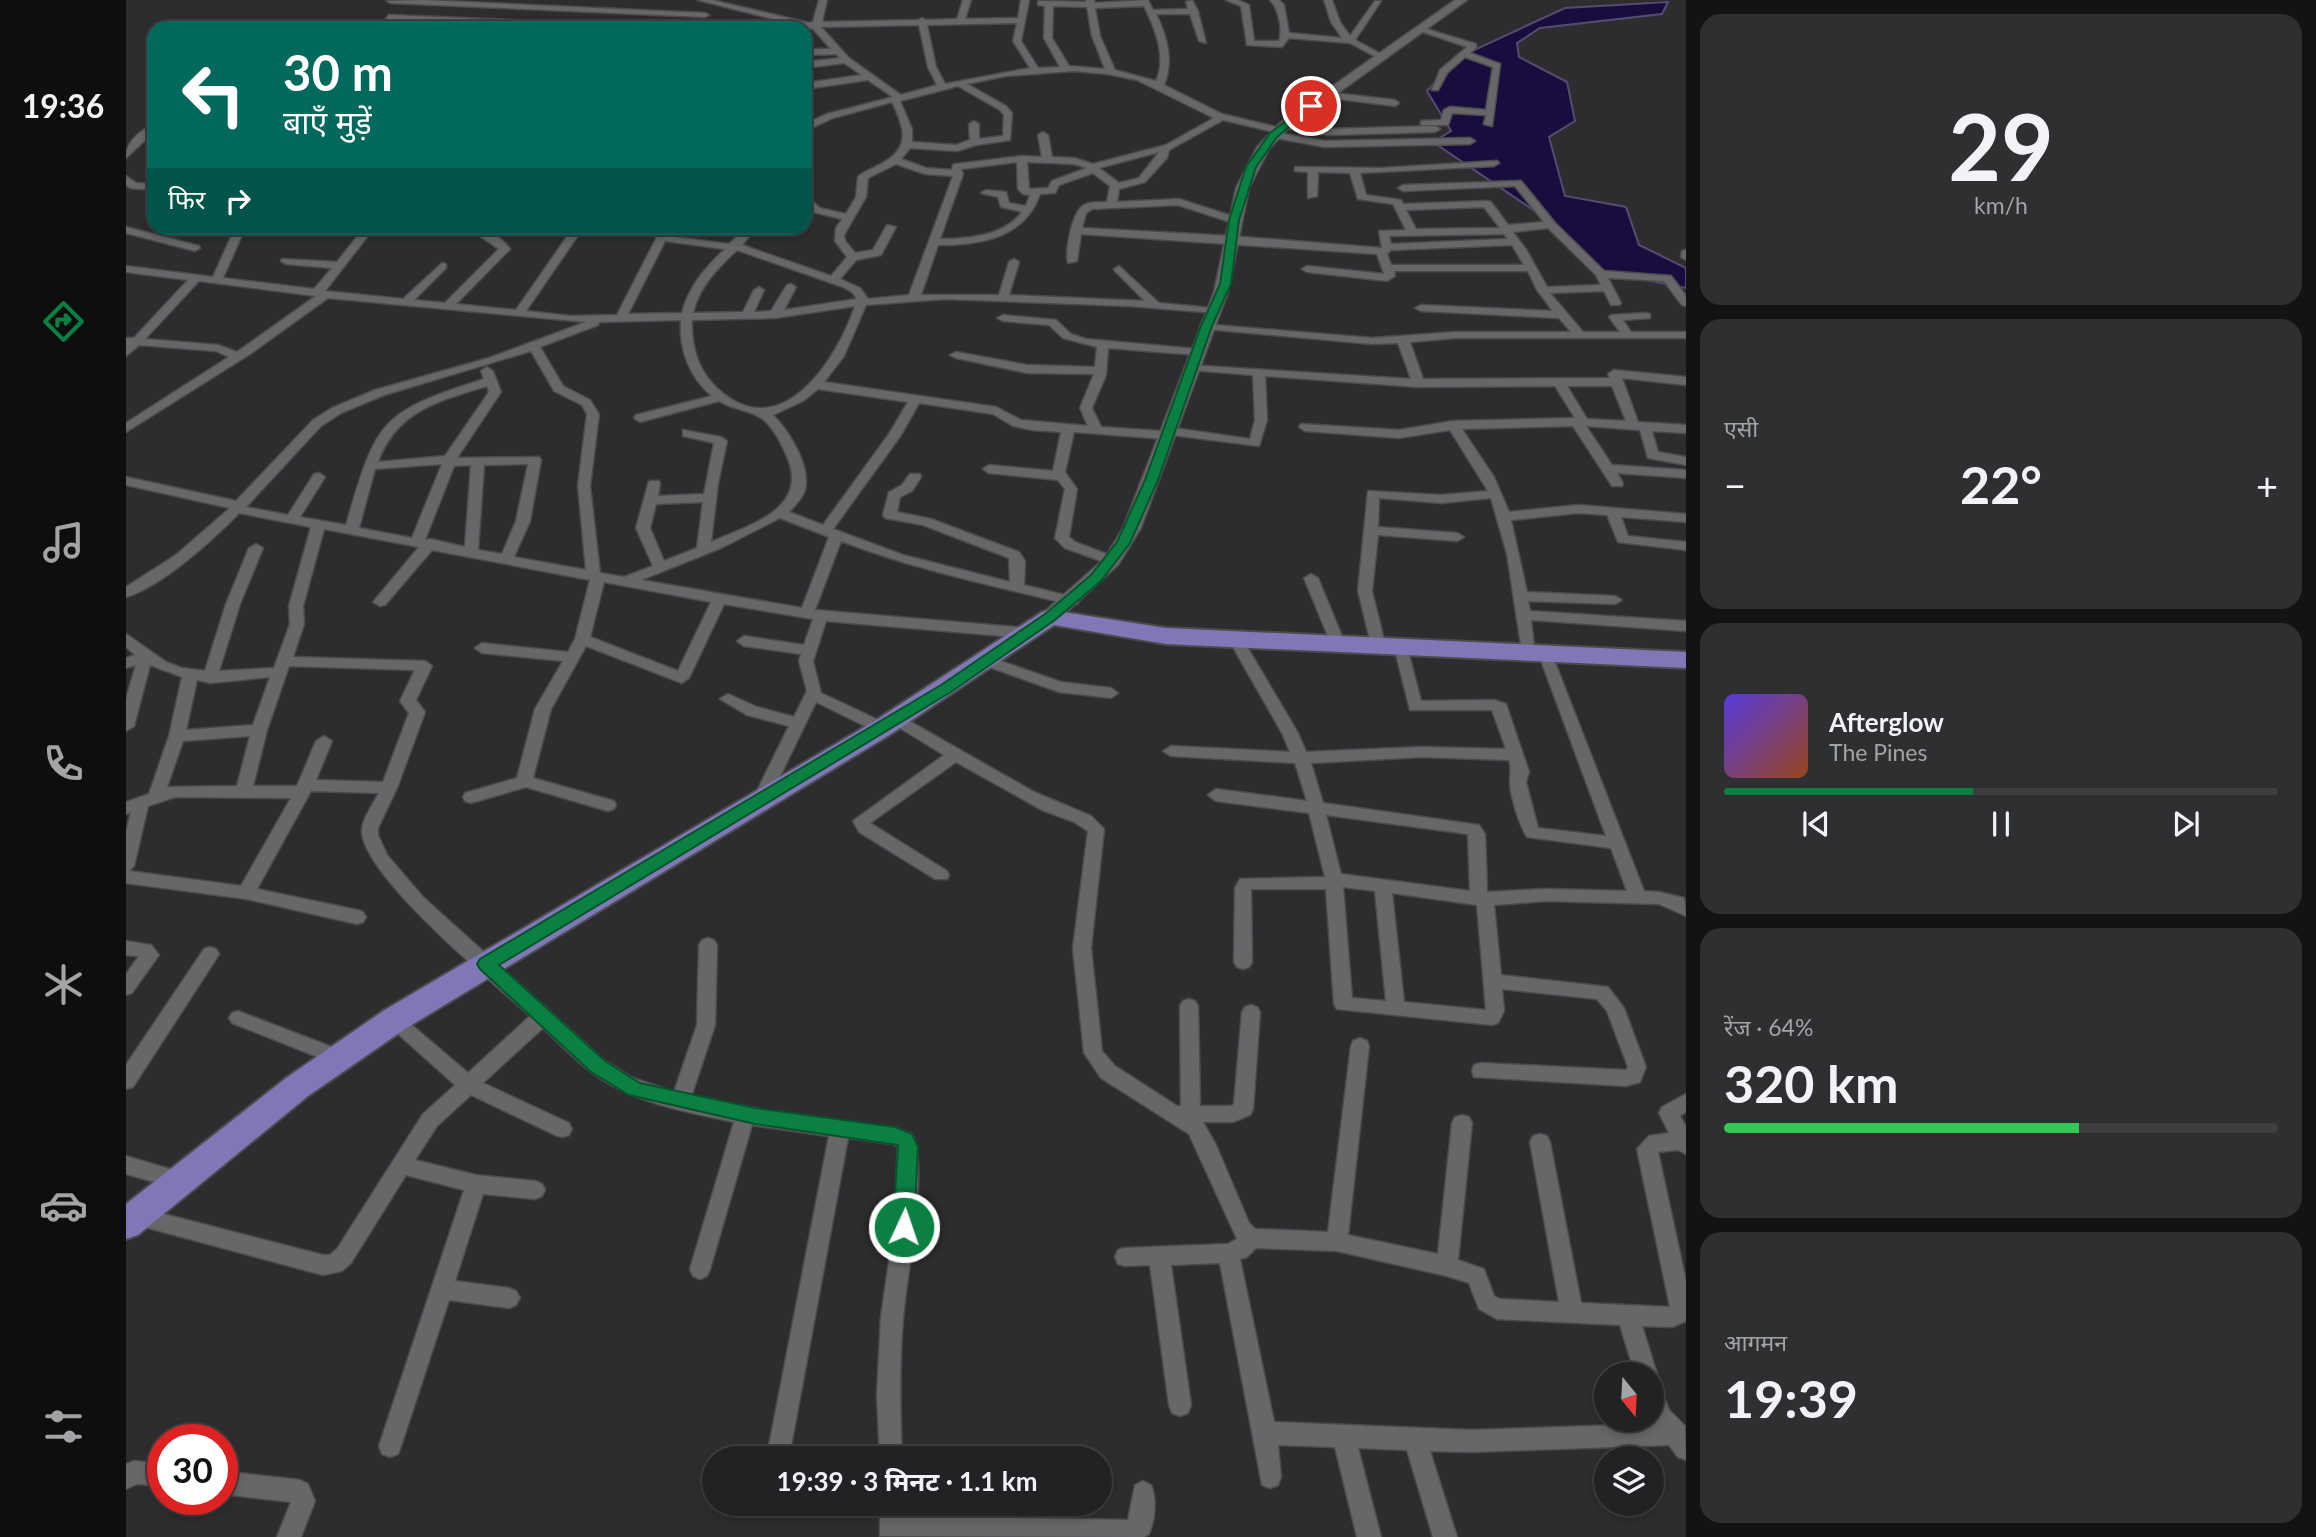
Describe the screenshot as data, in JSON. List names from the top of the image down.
{
  "north": "bottom",
  "page": {
    "tabs": "19:36",
    "tile": [
      ["29", "km/h"],
      "एसी",
      ["रेंज · 64%", "320 km"],
      ["आगमन", "19:39"]
    ],
    "turn": ["30 m", "बाएँ मुड़ें"],
    "then": "फिर",
    "heat": ["−", "22°", "+"],
    "song": ["Afterglow", "The Pines"],
    "limit": "30",
    "trip": "19:39 · 3 मिनट · 1.1 km"
  }
}
